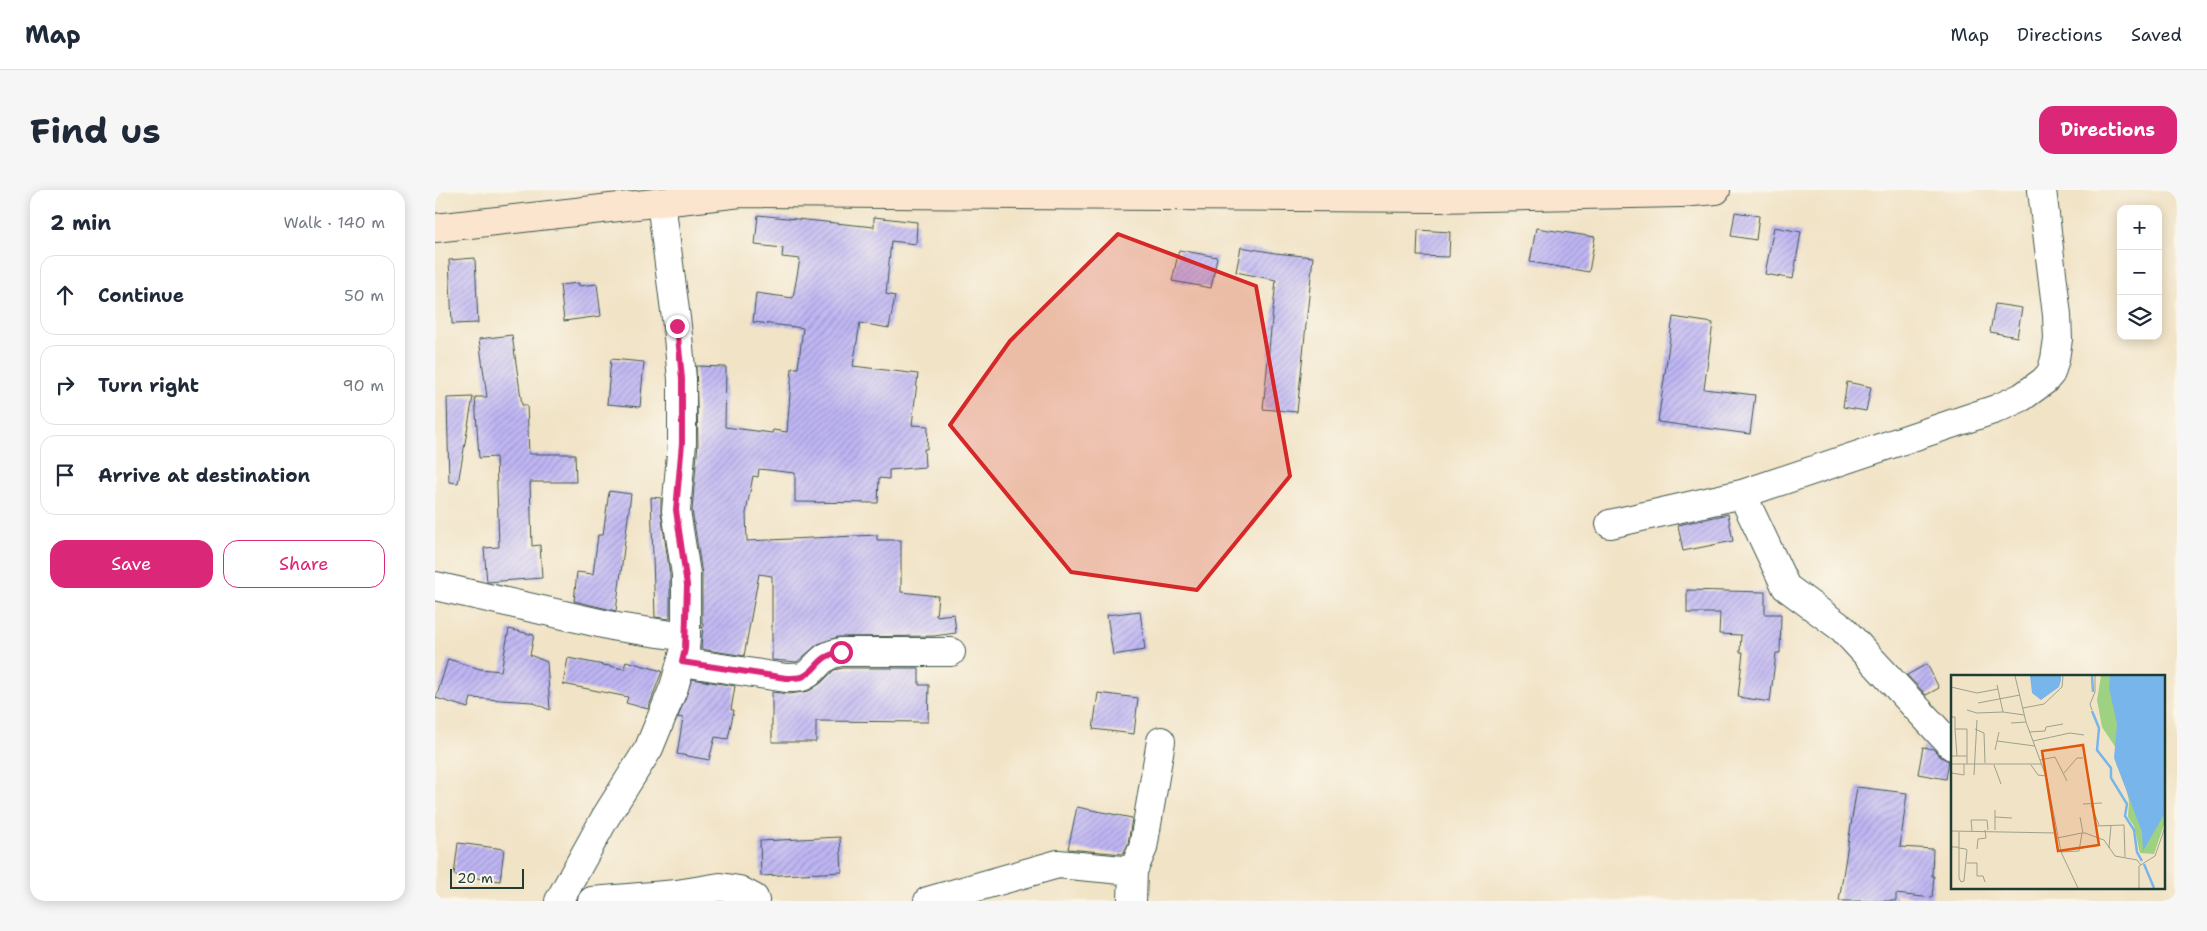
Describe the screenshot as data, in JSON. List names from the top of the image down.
{
  "scale_bar": "20 m",
  "page": {
    "header": "Map",
    "nav": ["Map", "Directions", "Saved"],
    "buttons": [
      "Directions",
      ["Save", "Share"]
    ],
    "title": "Find us",
    "heading": ["2 min", "Walk · 140 m"],
    "map_buttons": ["+", "−"],
    "list": [
      ["Continue", "50 m"],
      ["Turn right", "90 m"],
      "Arrive at destination"
    ],
    "scale": "20 m"
  }
}
